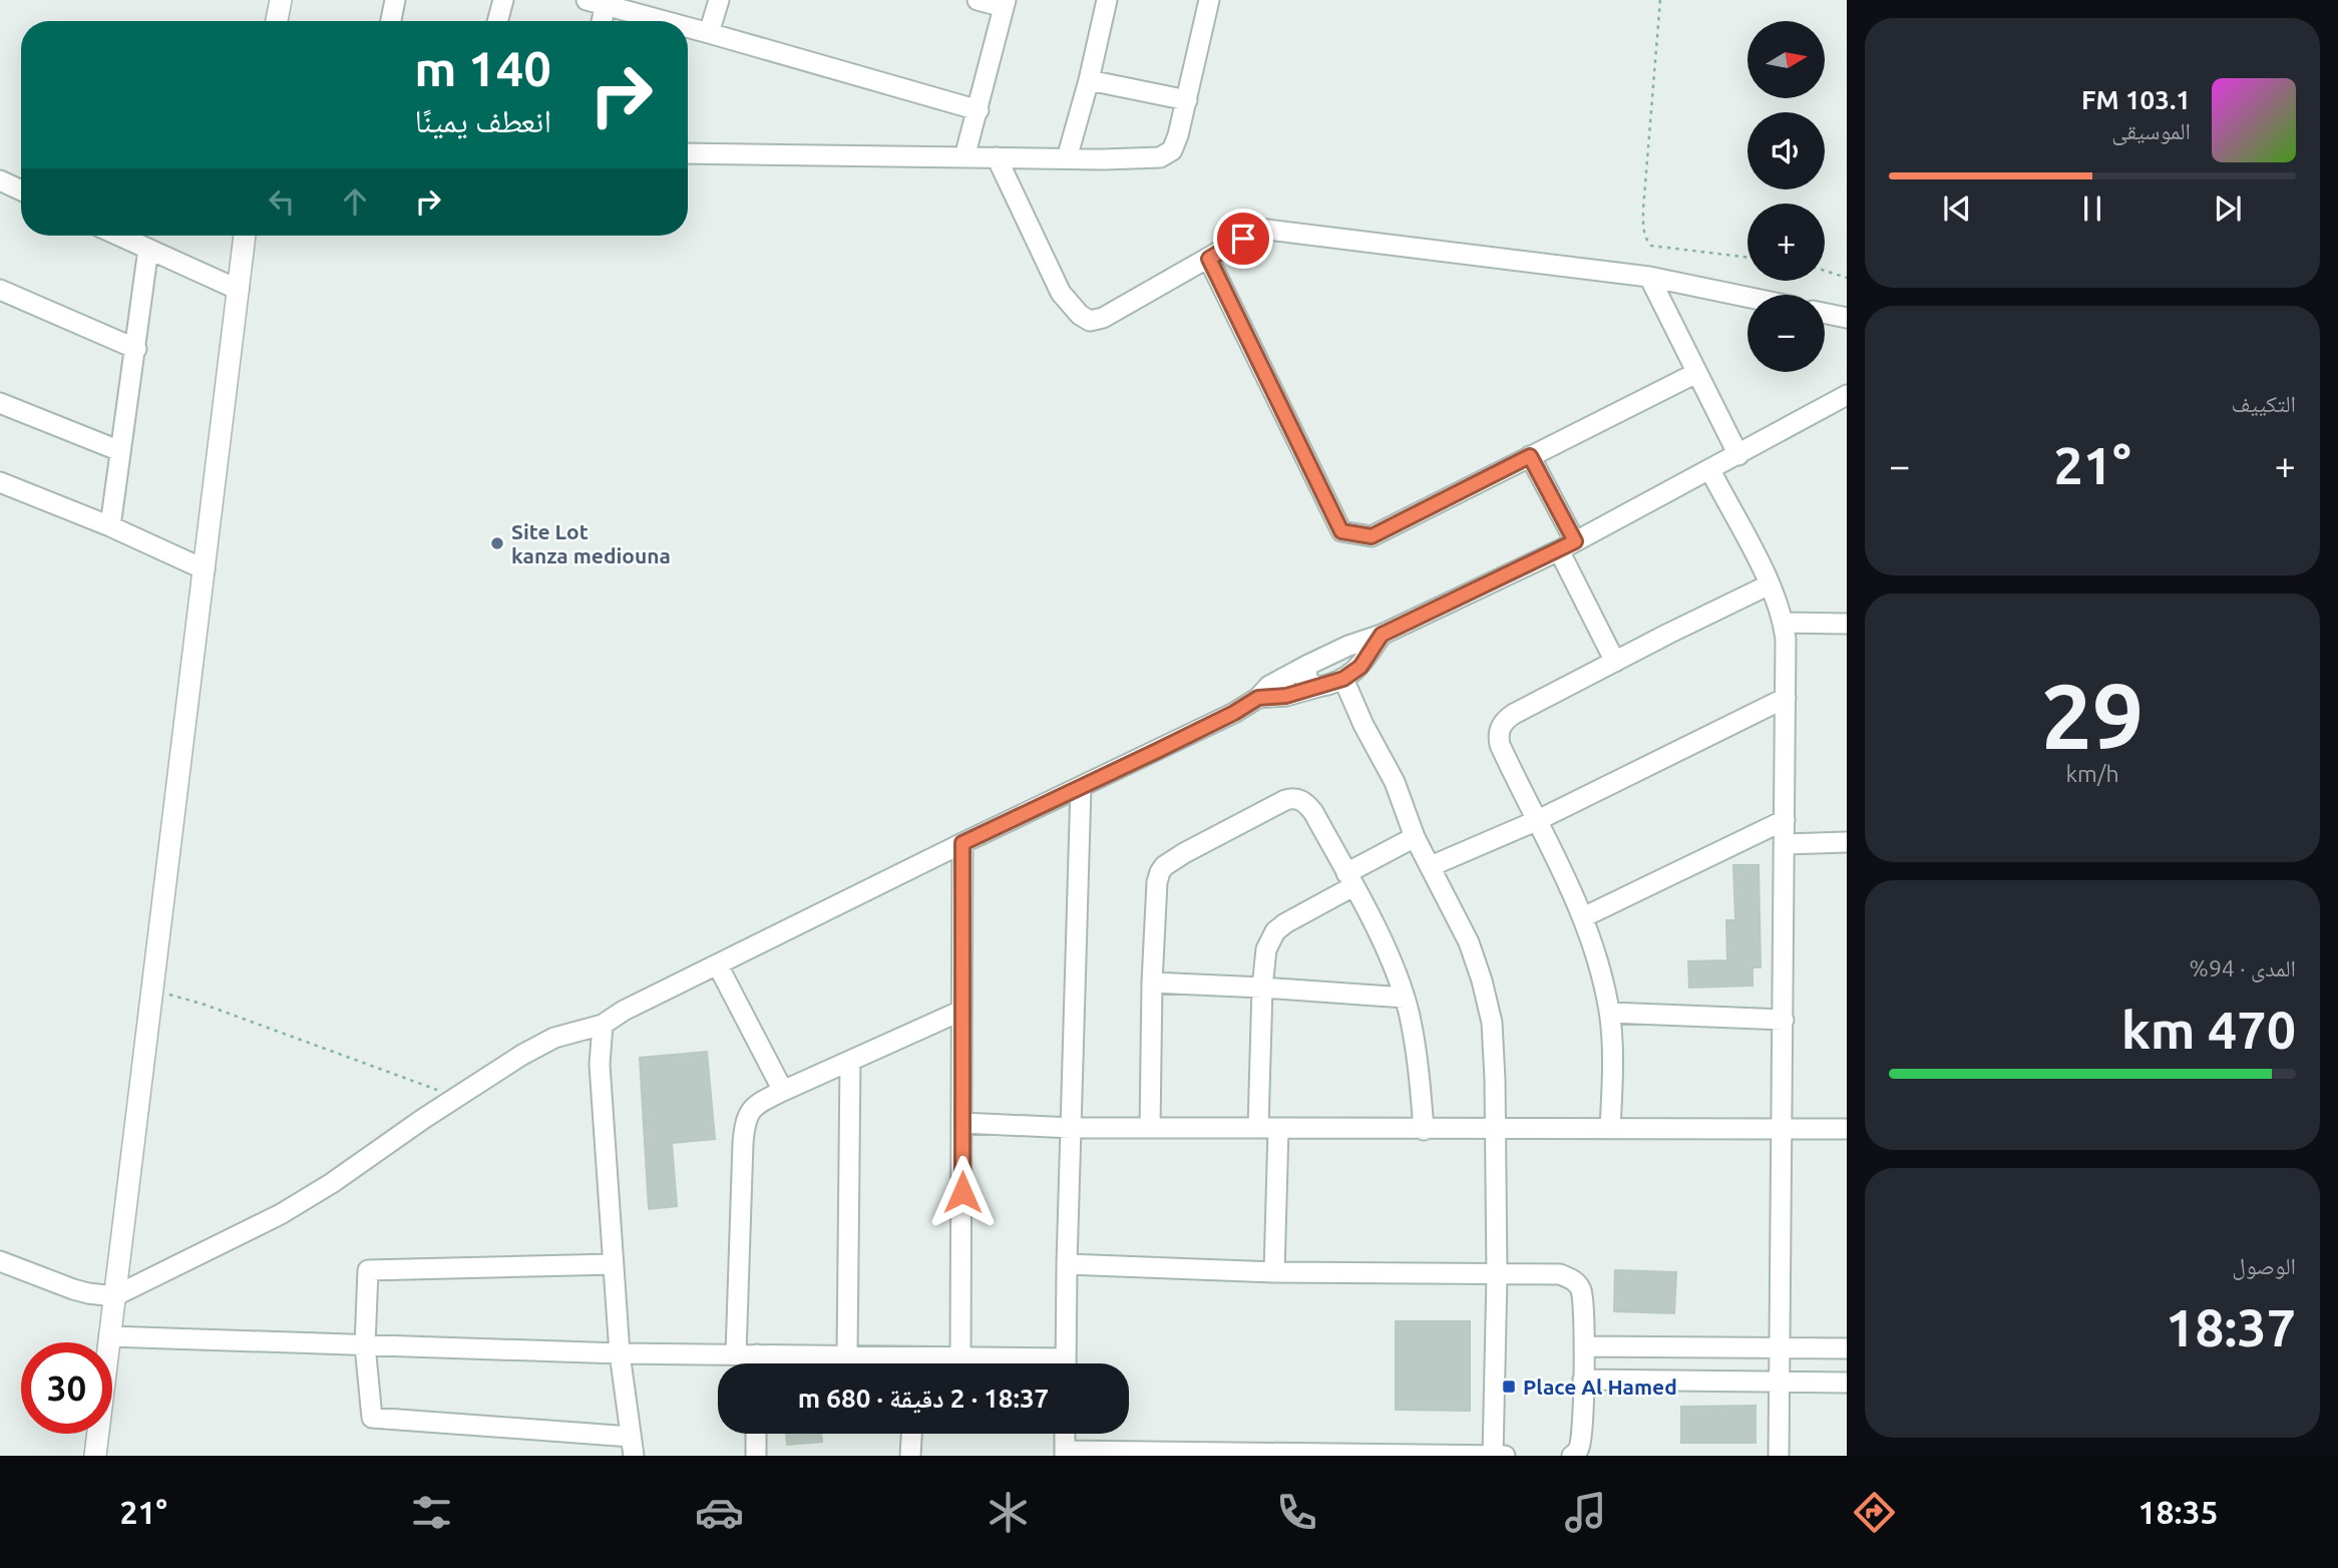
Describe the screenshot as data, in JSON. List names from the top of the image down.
{
  "places": {
    "other": ["Site Lot kanza mediouna"],
    "transit": ["Place Al Hamed"]
  },
  "north": "right",
  "page": {
    "map_buttons": ["+", "−"],
    "turn": ["140 m", "انعطف يمينًا"],
    "song": ["103.1 FM", "الموسيقى"],
    "tile": [
      "التكييف",
      ["29", "km/h"],
      ["المدى · 94%", "470 km"],
      ["الوصول", "18:37"]
    ],
    "heat": ["−", "21°", "+"],
    "limit": "30",
    "trip": "18:37 · 2 دقيقة · 680 m",
    "tabs": ["18:35", "21°"]
  }
}
